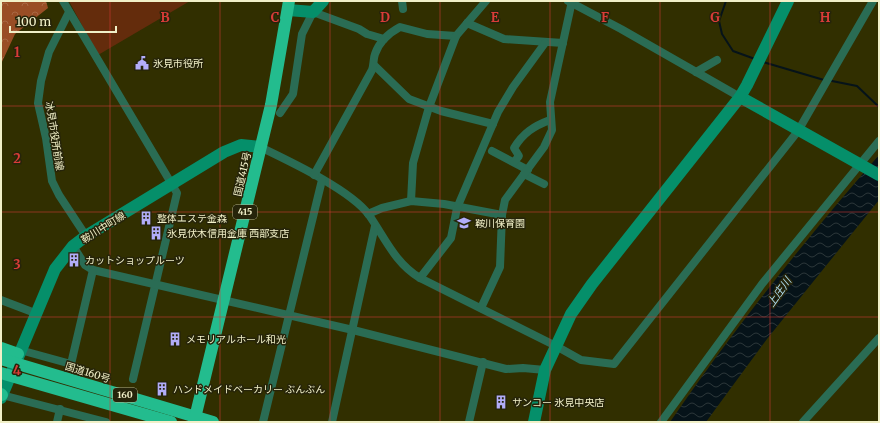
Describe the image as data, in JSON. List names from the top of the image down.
{
  "streets": {
    "highway": [
      "国道415号",
      "415",
      "国道160号",
      "160"
    ],
    "street": ["冰見市役所前線", "鞍川中町線"]
  },
  "crossings": [
    ["冰見市役所前線", "鞍川中町線"],
    ["国道415号", "鞍川中町線"],
    ["国道415号", "国道160号"]
  ],
  "water": ["上庄川"],
  "places": {
    "public building": ["氷見市役所"],
    "building": [
      "整体エステ金森",
      "氷見伏木信用金庫 西部支店",
      "カットショップルーツ",
      "メモリアルホール和光",
      "ハンドメイドベーカリー ぶんぶん",
      "サンコー 氷見中央店"
    ],
    "school or university": ["鞍川保育園"]
  },
  "scale_bar": "100 m",
  "grid": {
    "columns": [
      "B",
      "C",
      "D",
      "E",
      "F",
      "G",
      "H"
    ],
    "rows": [
      "1",
      "2",
      "3",
      "4"
    ]
  }
}
